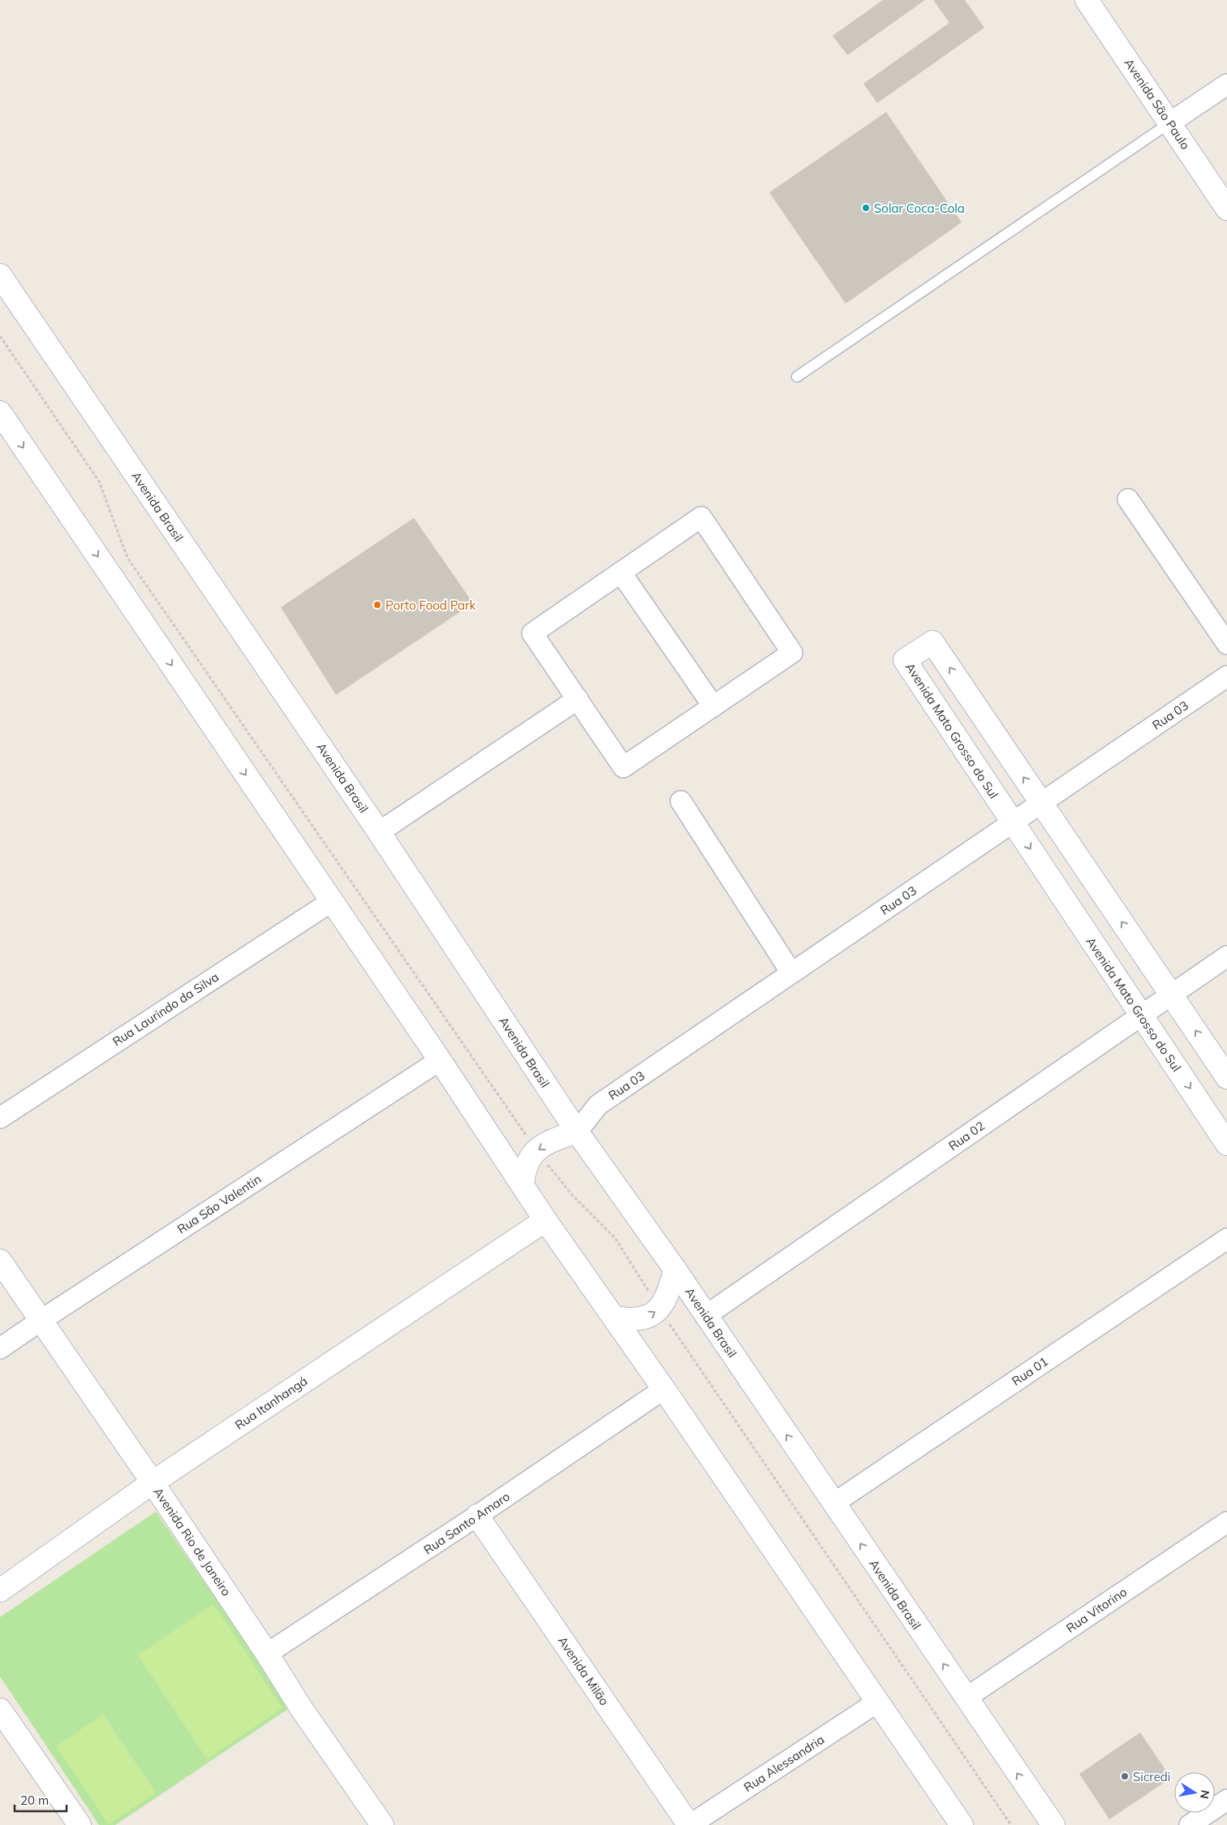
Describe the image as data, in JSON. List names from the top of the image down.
{
  "streets": {
    "main road": [
      "Avenida São Paulo",
      "Avenida Brasil",
      "Avenida Mato Grosso do Sul",
      "Rua Itanhangá",
      "Avenida Rio de Janeiro",
      "Avenida Milão"
    ],
    "street": [
      "Rua 03",
      "Rua Laurindo da Silva",
      "Rua 02",
      "Rua São Valentin",
      "Rua 01",
      "Rua Santo Amaro",
      "Rua Vitorino",
      "Rua Alessandria"
    ]
  },
  "crossings": [
    ["Avenida Brasil", "Rua 03"],
    ["Avenida Brasil", "Rua 02"],
    ["Avenida Brasil", "Rua 01"],
    ["Avenida Brasil", "Rua Vitorino"],
    ["Rua 03", "Avenida Mato Grosso do Sul"],
    ["Avenida Mato Grosso do Sul", "Rua 02"],
    ["Rua São Valentin", "Avenida Rio de Janeiro"],
    ["Rua Itanhangá", "Avenida Rio de Janeiro"],
    ["Rua Santo Amaro", "Avenida Rio de Janeiro"],
    ["Rua Santo Amaro", "Avenida Milão"],
    ["Avenida Milão", "Rua Alessandria"]
  ],
  "places": ["Solar Coca-Cola", "Porto Food Park", "Sicredi"],
  "scale_bar": "20 m",
  "north": "right"
}
